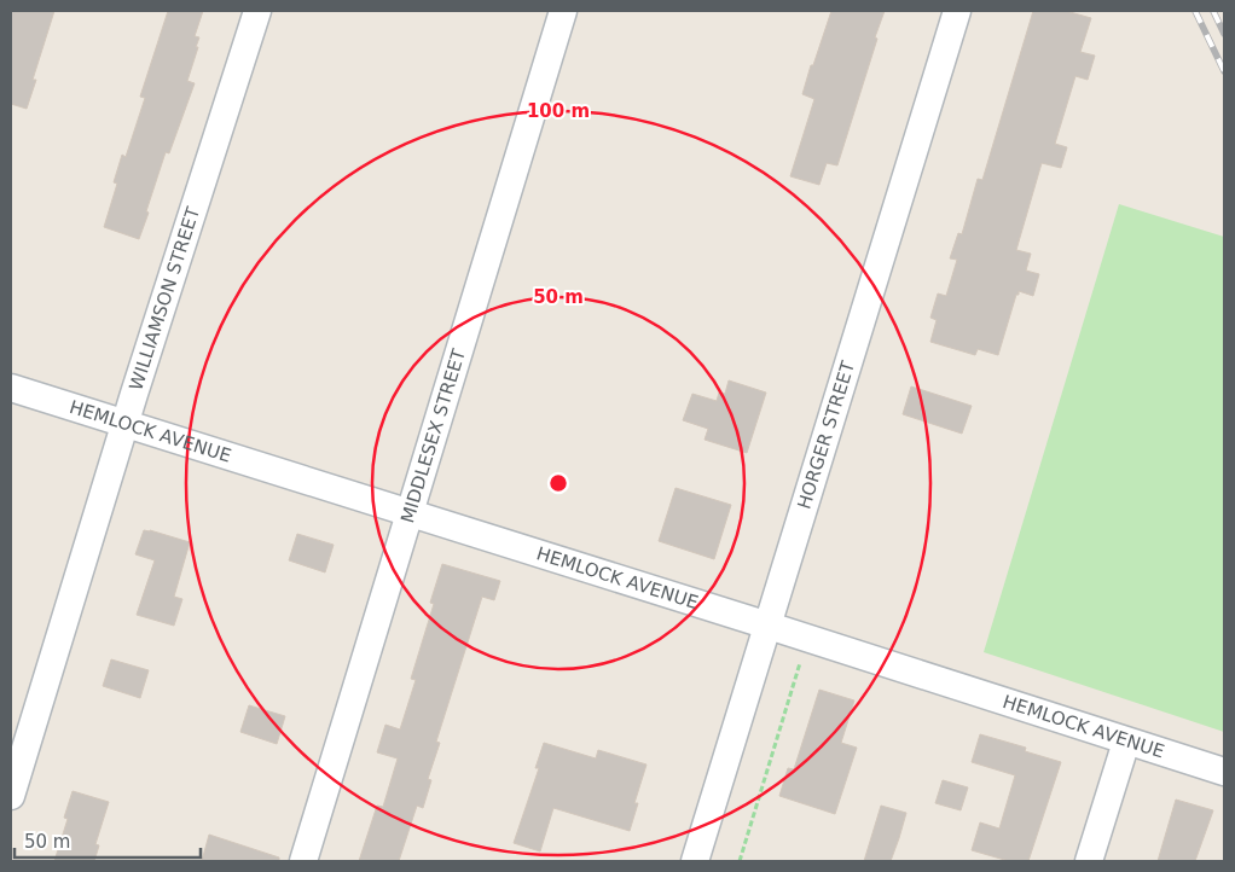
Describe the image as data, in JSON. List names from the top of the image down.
{
  "streets": {
    "street": [
      "WILLIAMSON STREET",
      "HEMLOCK AVENUE",
      "MIDDLESEX STREET",
      "HORGER STREET"
    ]
  },
  "crossings": [
    ["WILLIAMSON STREET", "HEMLOCK AVENUE"],
    ["HEMLOCK AVENUE", "MIDDLESEX STREET"],
    ["HEMLOCK AVENUE", "HORGER STREET"]
  ],
  "scale_bar": "50 m",
  "rings": ["100 m", "50 m"]
}
